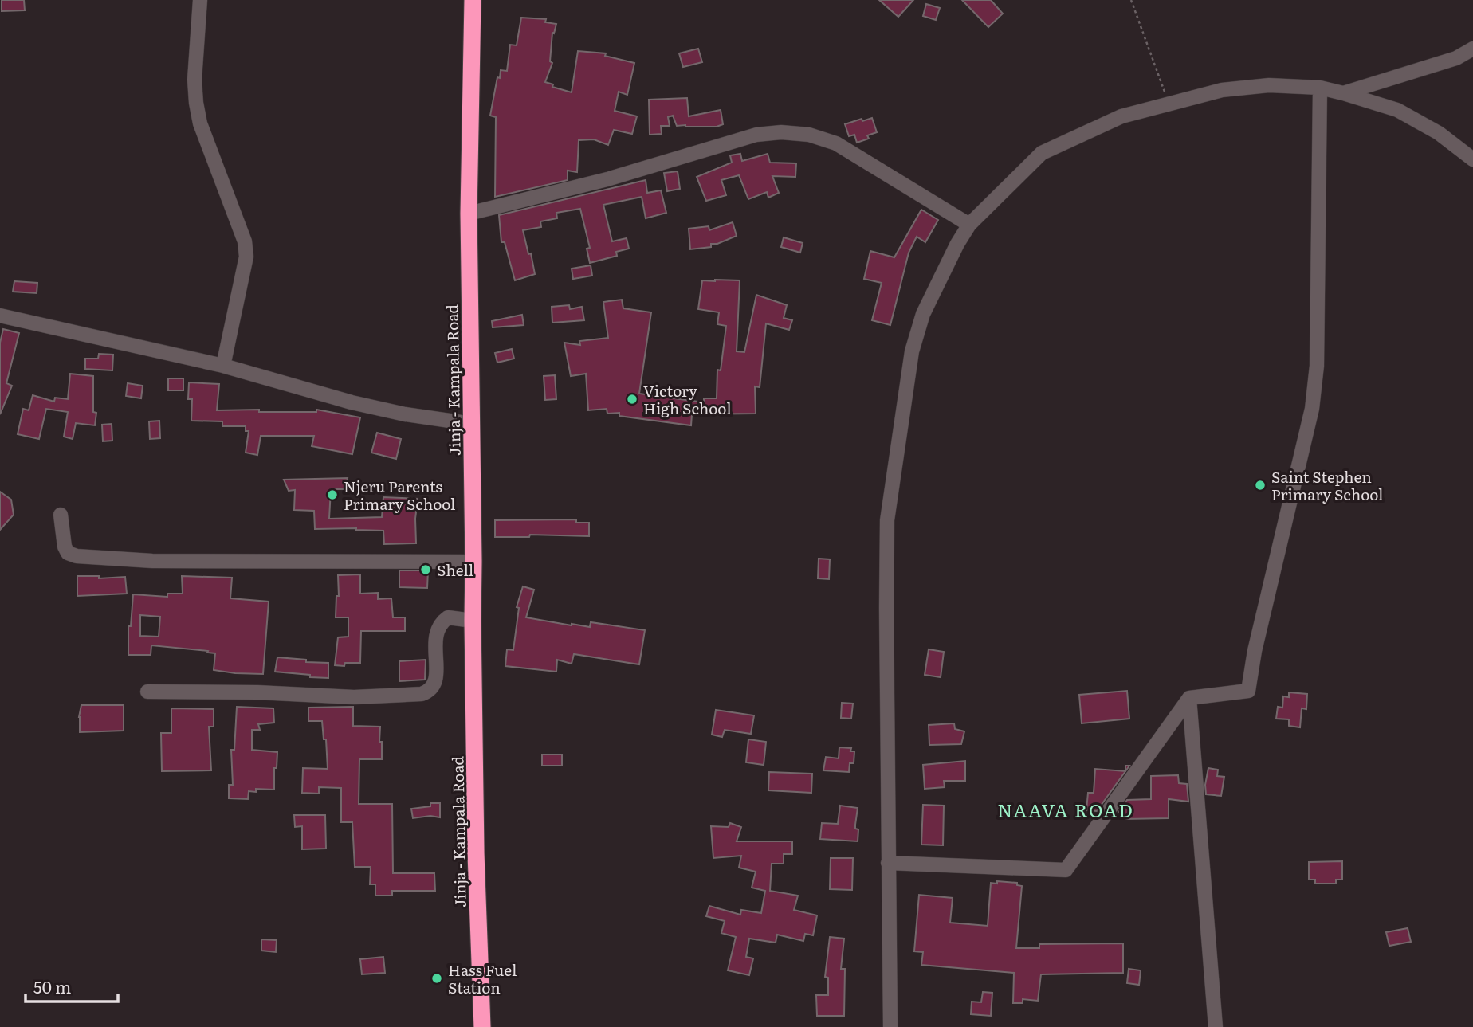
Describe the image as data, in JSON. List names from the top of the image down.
{
  "streets": {
    "highway": ["Jinja - Kampala Road"]
  },
  "districts": ["NAAVA ROAD"],
  "places": [
    "Victory High School",
    "Saint Stephen Primary School",
    "Njeru Parents Primary School",
    "Shell",
    "Hass Fuel Station"
  ],
  "scale_bar": "50 m"
}
